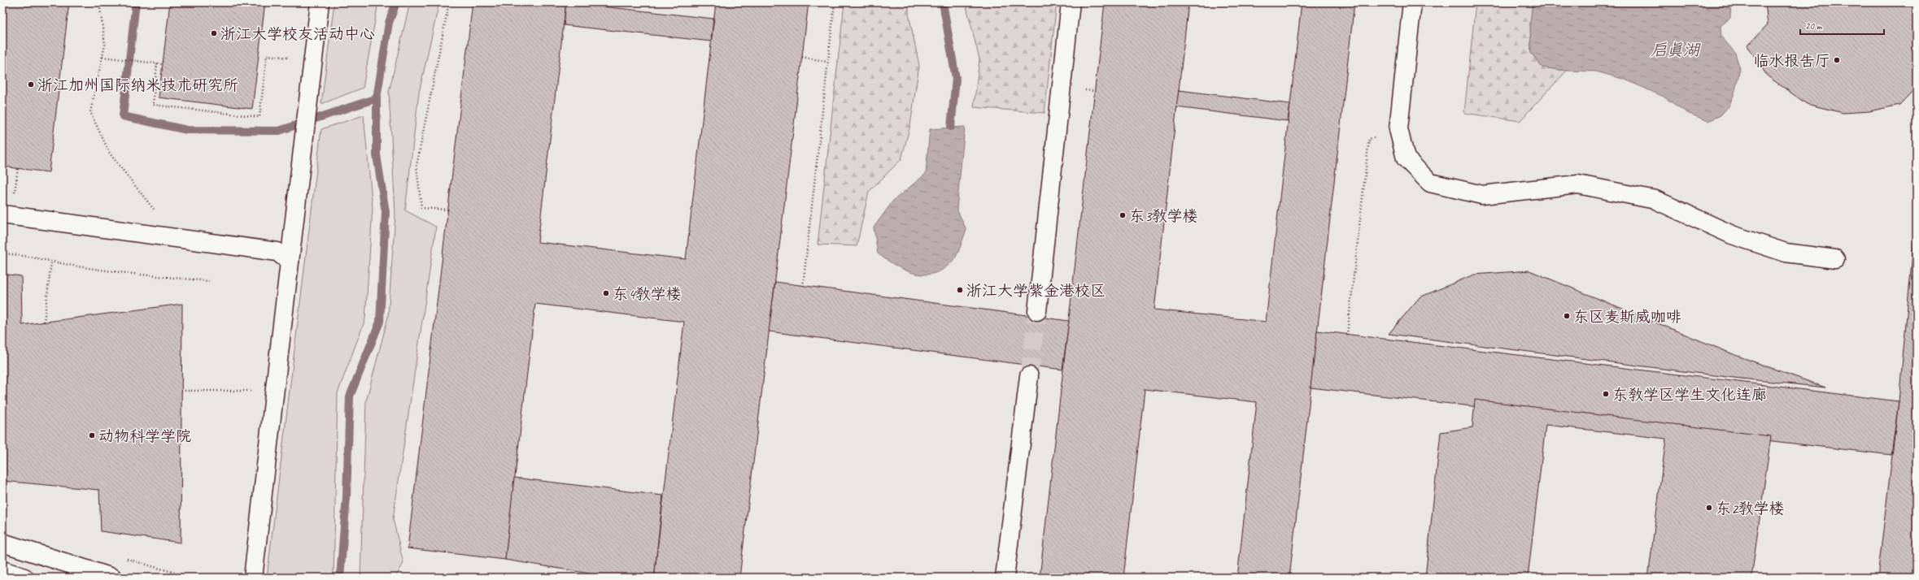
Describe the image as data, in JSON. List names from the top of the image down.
{
  "water": ["启真湖"],
  "places": [
    "浙江大学校友活动中心",
    "临水报告厅",
    "浙江加州国际纳米技术研究所",
    "东3教学楼",
    "浙江大学紫金港校区",
    "东4教学楼",
    "东区麦斯威咖啡",
    "东教学区学生文化连廊",
    "动物科学学院",
    "东2教学楼"
  ],
  "scale_bar": "20 m"
}
